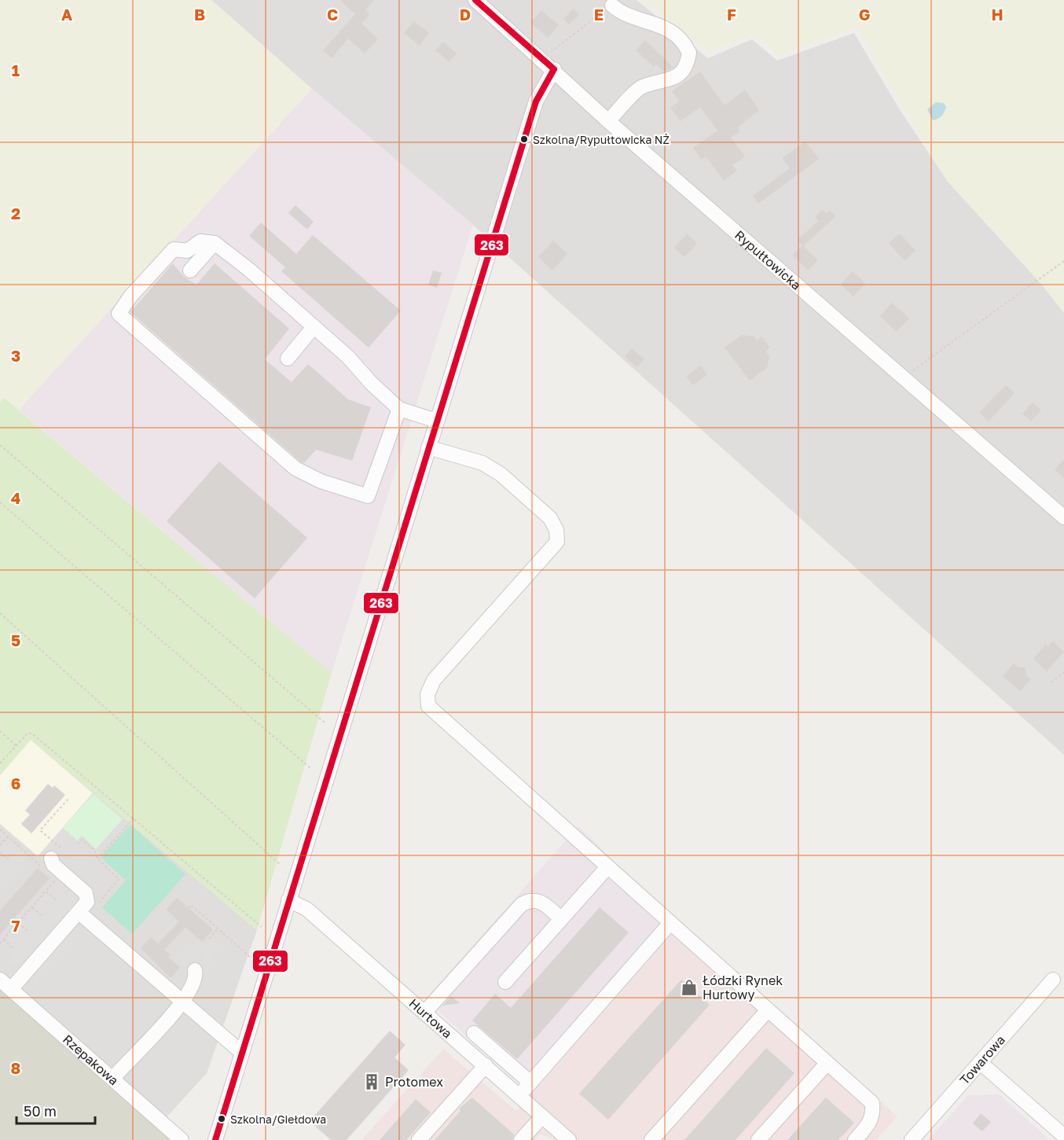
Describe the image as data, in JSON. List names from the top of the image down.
{
  "streets": {
    "street": [
      "Rypułtowicka",
      "Hurtowa",
      "Rzepakowa",
      "Towarowa"
    ]
  },
  "places": {
    "other": ["Szkolna/Rypułtowicka NŻ", "Szkolna/Giełdowa"],
    "shop": ["Łódzki Rynek Hurtowy"],
    "building": ["Protomex"]
  },
  "lines": ["transit line 263"],
  "scale_bar": "50 m",
  "grid": {
    "columns": [
      "A",
      "B",
      "C",
      "D",
      "E",
      "F",
      "G",
      "H"
    ],
    "rows": [
      "1",
      "2",
      "3",
      "4",
      "5",
      "6",
      "7",
      "8"
    ]
  }
}
